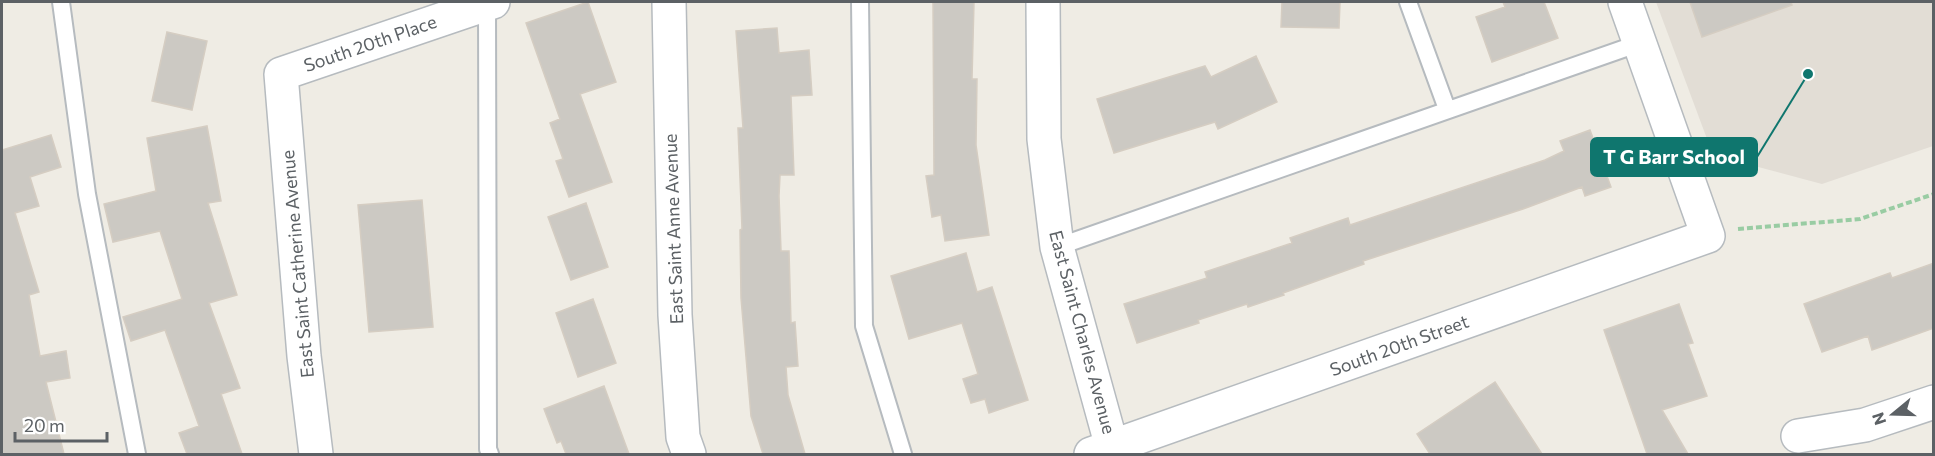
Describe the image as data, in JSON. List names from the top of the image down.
{
  "streets": {
    "street": [
      "South 20th Place",
      "East Saint Anne Avenue",
      "East Saint Catherine Avenue",
      "East Saint Charles Avenue",
      "South 20th Street"
    ]
  },
  "crossings": [
    ["South 20th Place", "East Saint Catherine Avenue"],
    ["East Saint Charles Avenue", "South 20th Street"]
  ],
  "places": ["T G Barr School"],
  "scale_bar": "20 m",
  "north": "left"
}
